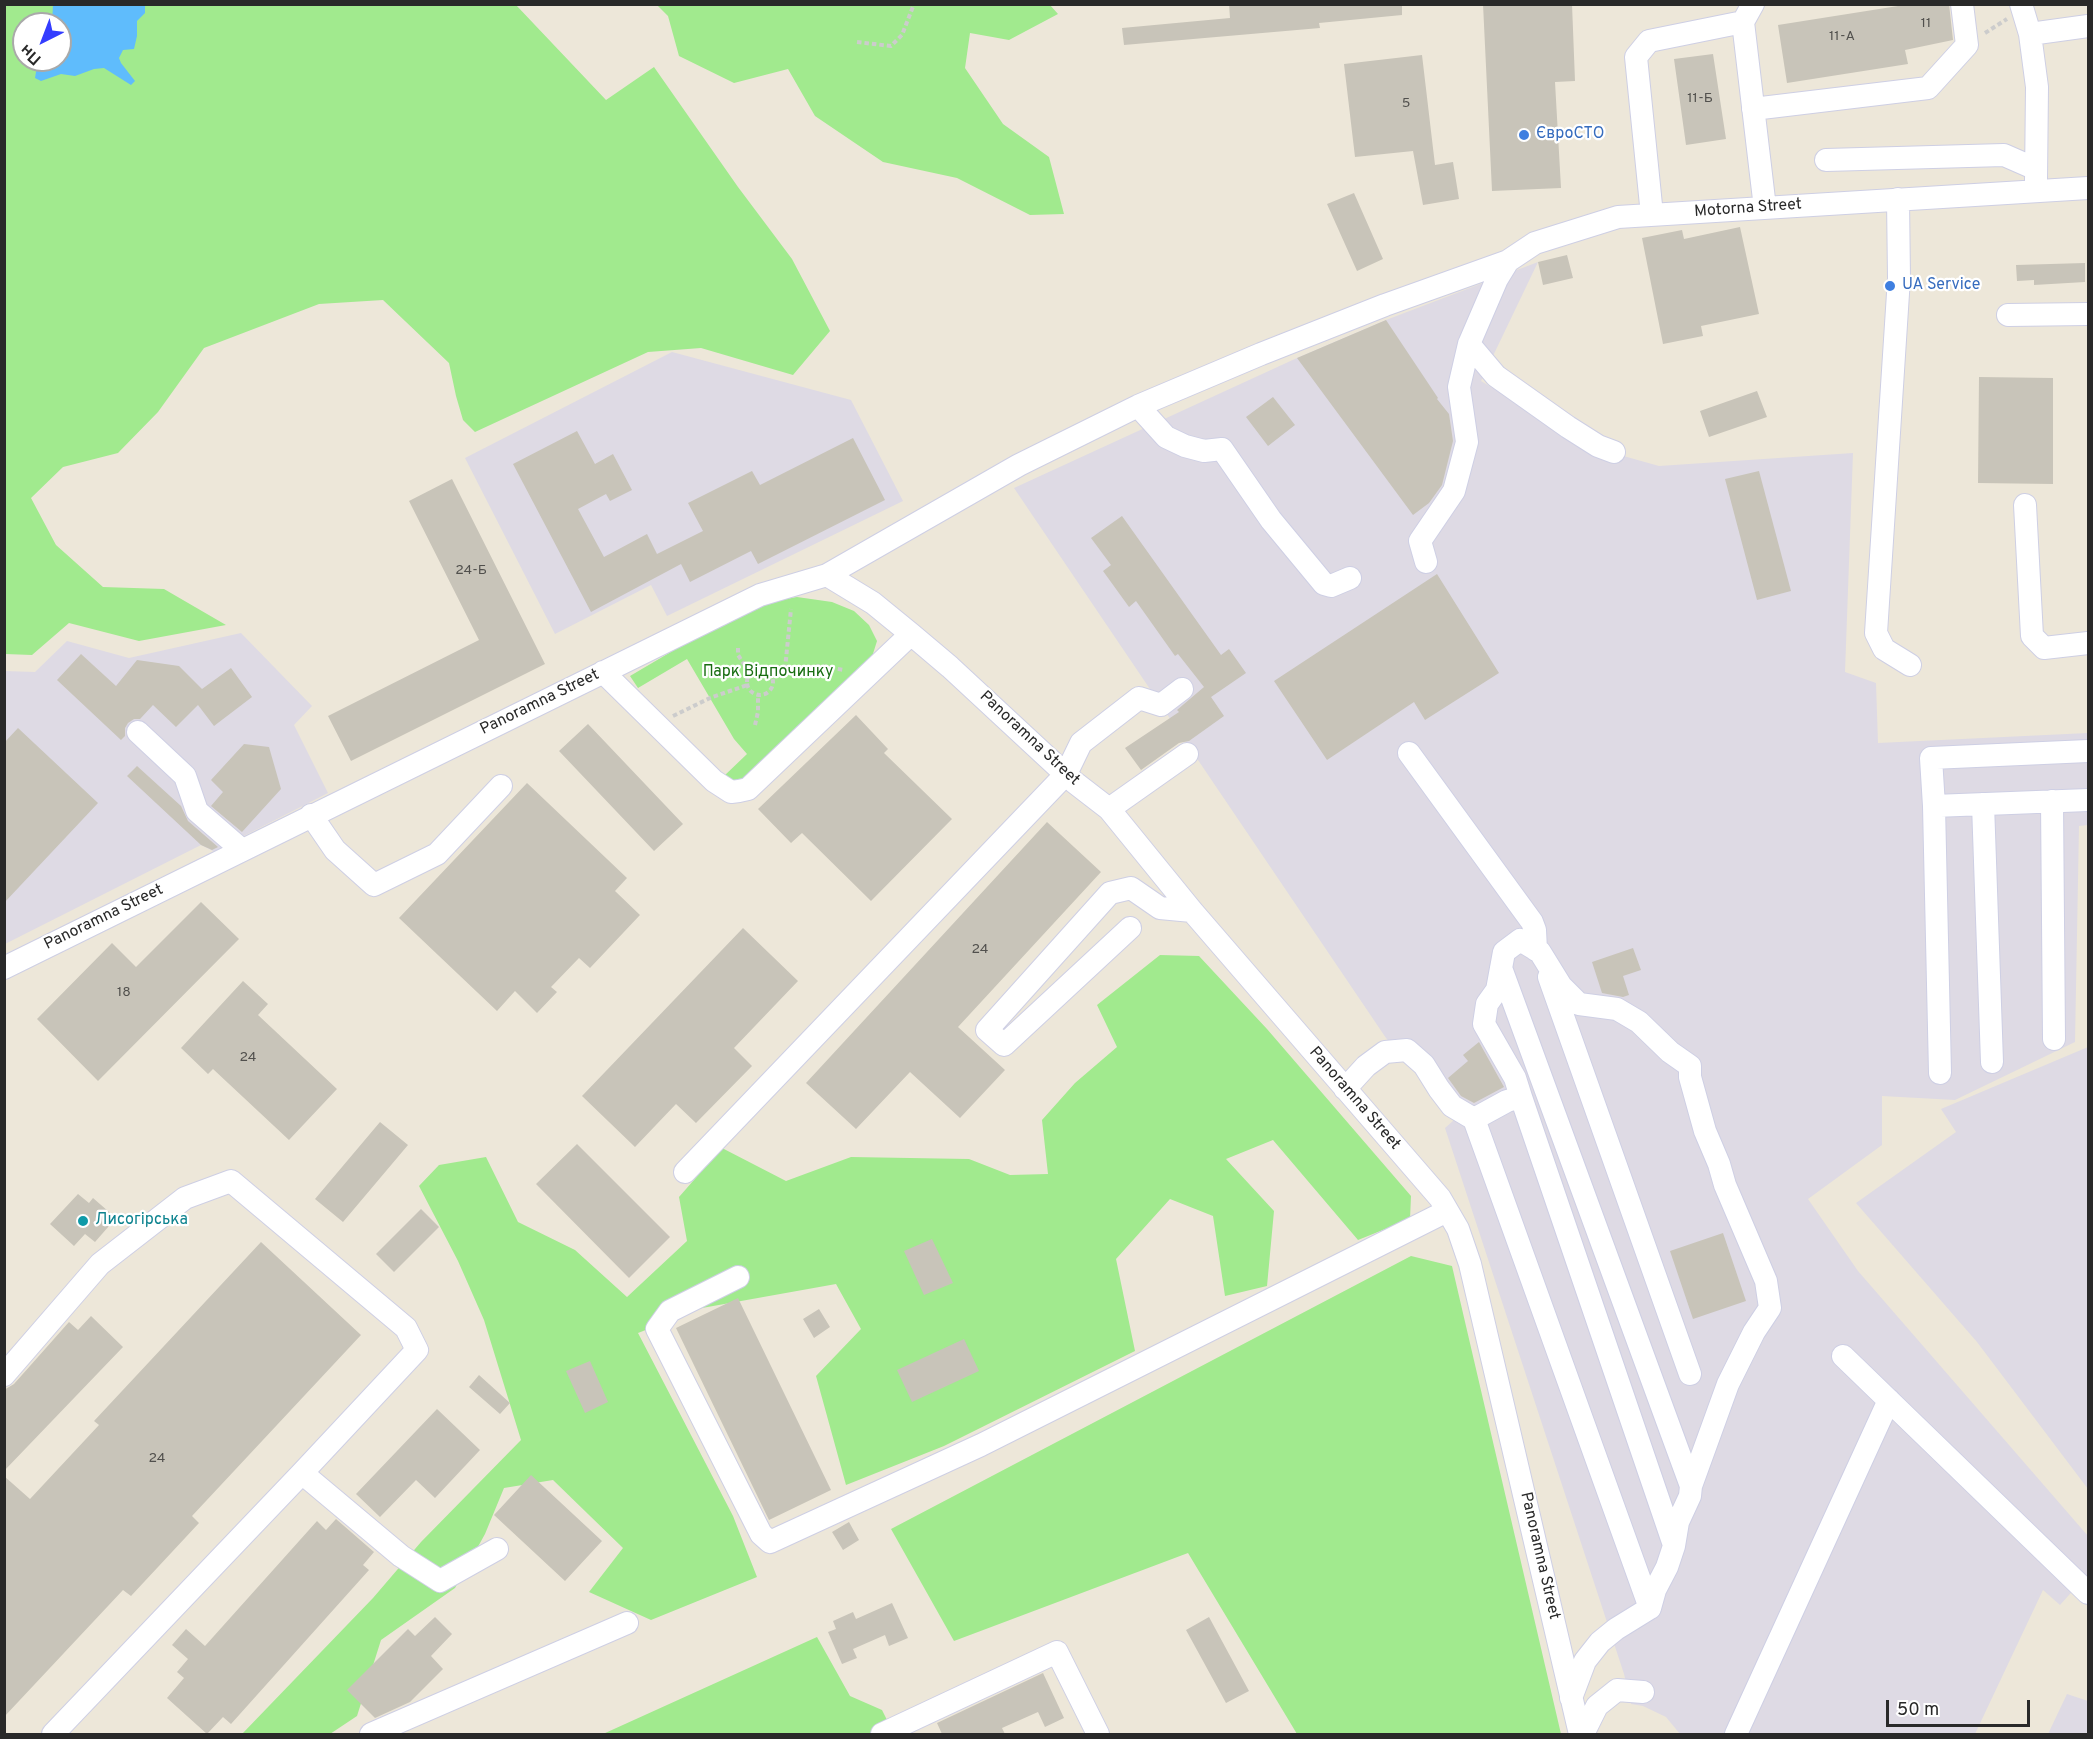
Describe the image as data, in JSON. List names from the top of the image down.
{
  "streets": {
    "street": ["Motorna Street", "Panoramna Street"]
  },
  "parks": ["Парк Відпочинку"],
  "places": ["ЄвроСТО", "UA Service", "Лисогірська"],
  "house_numbers": [
    "11",
    "11-А",
    "11-Б",
    "5",
    "24-Б",
    "24",
    "18",
    "24",
    "24"
  ],
  "scale_bar": "50 m",
  "north": "bottom left"
}
